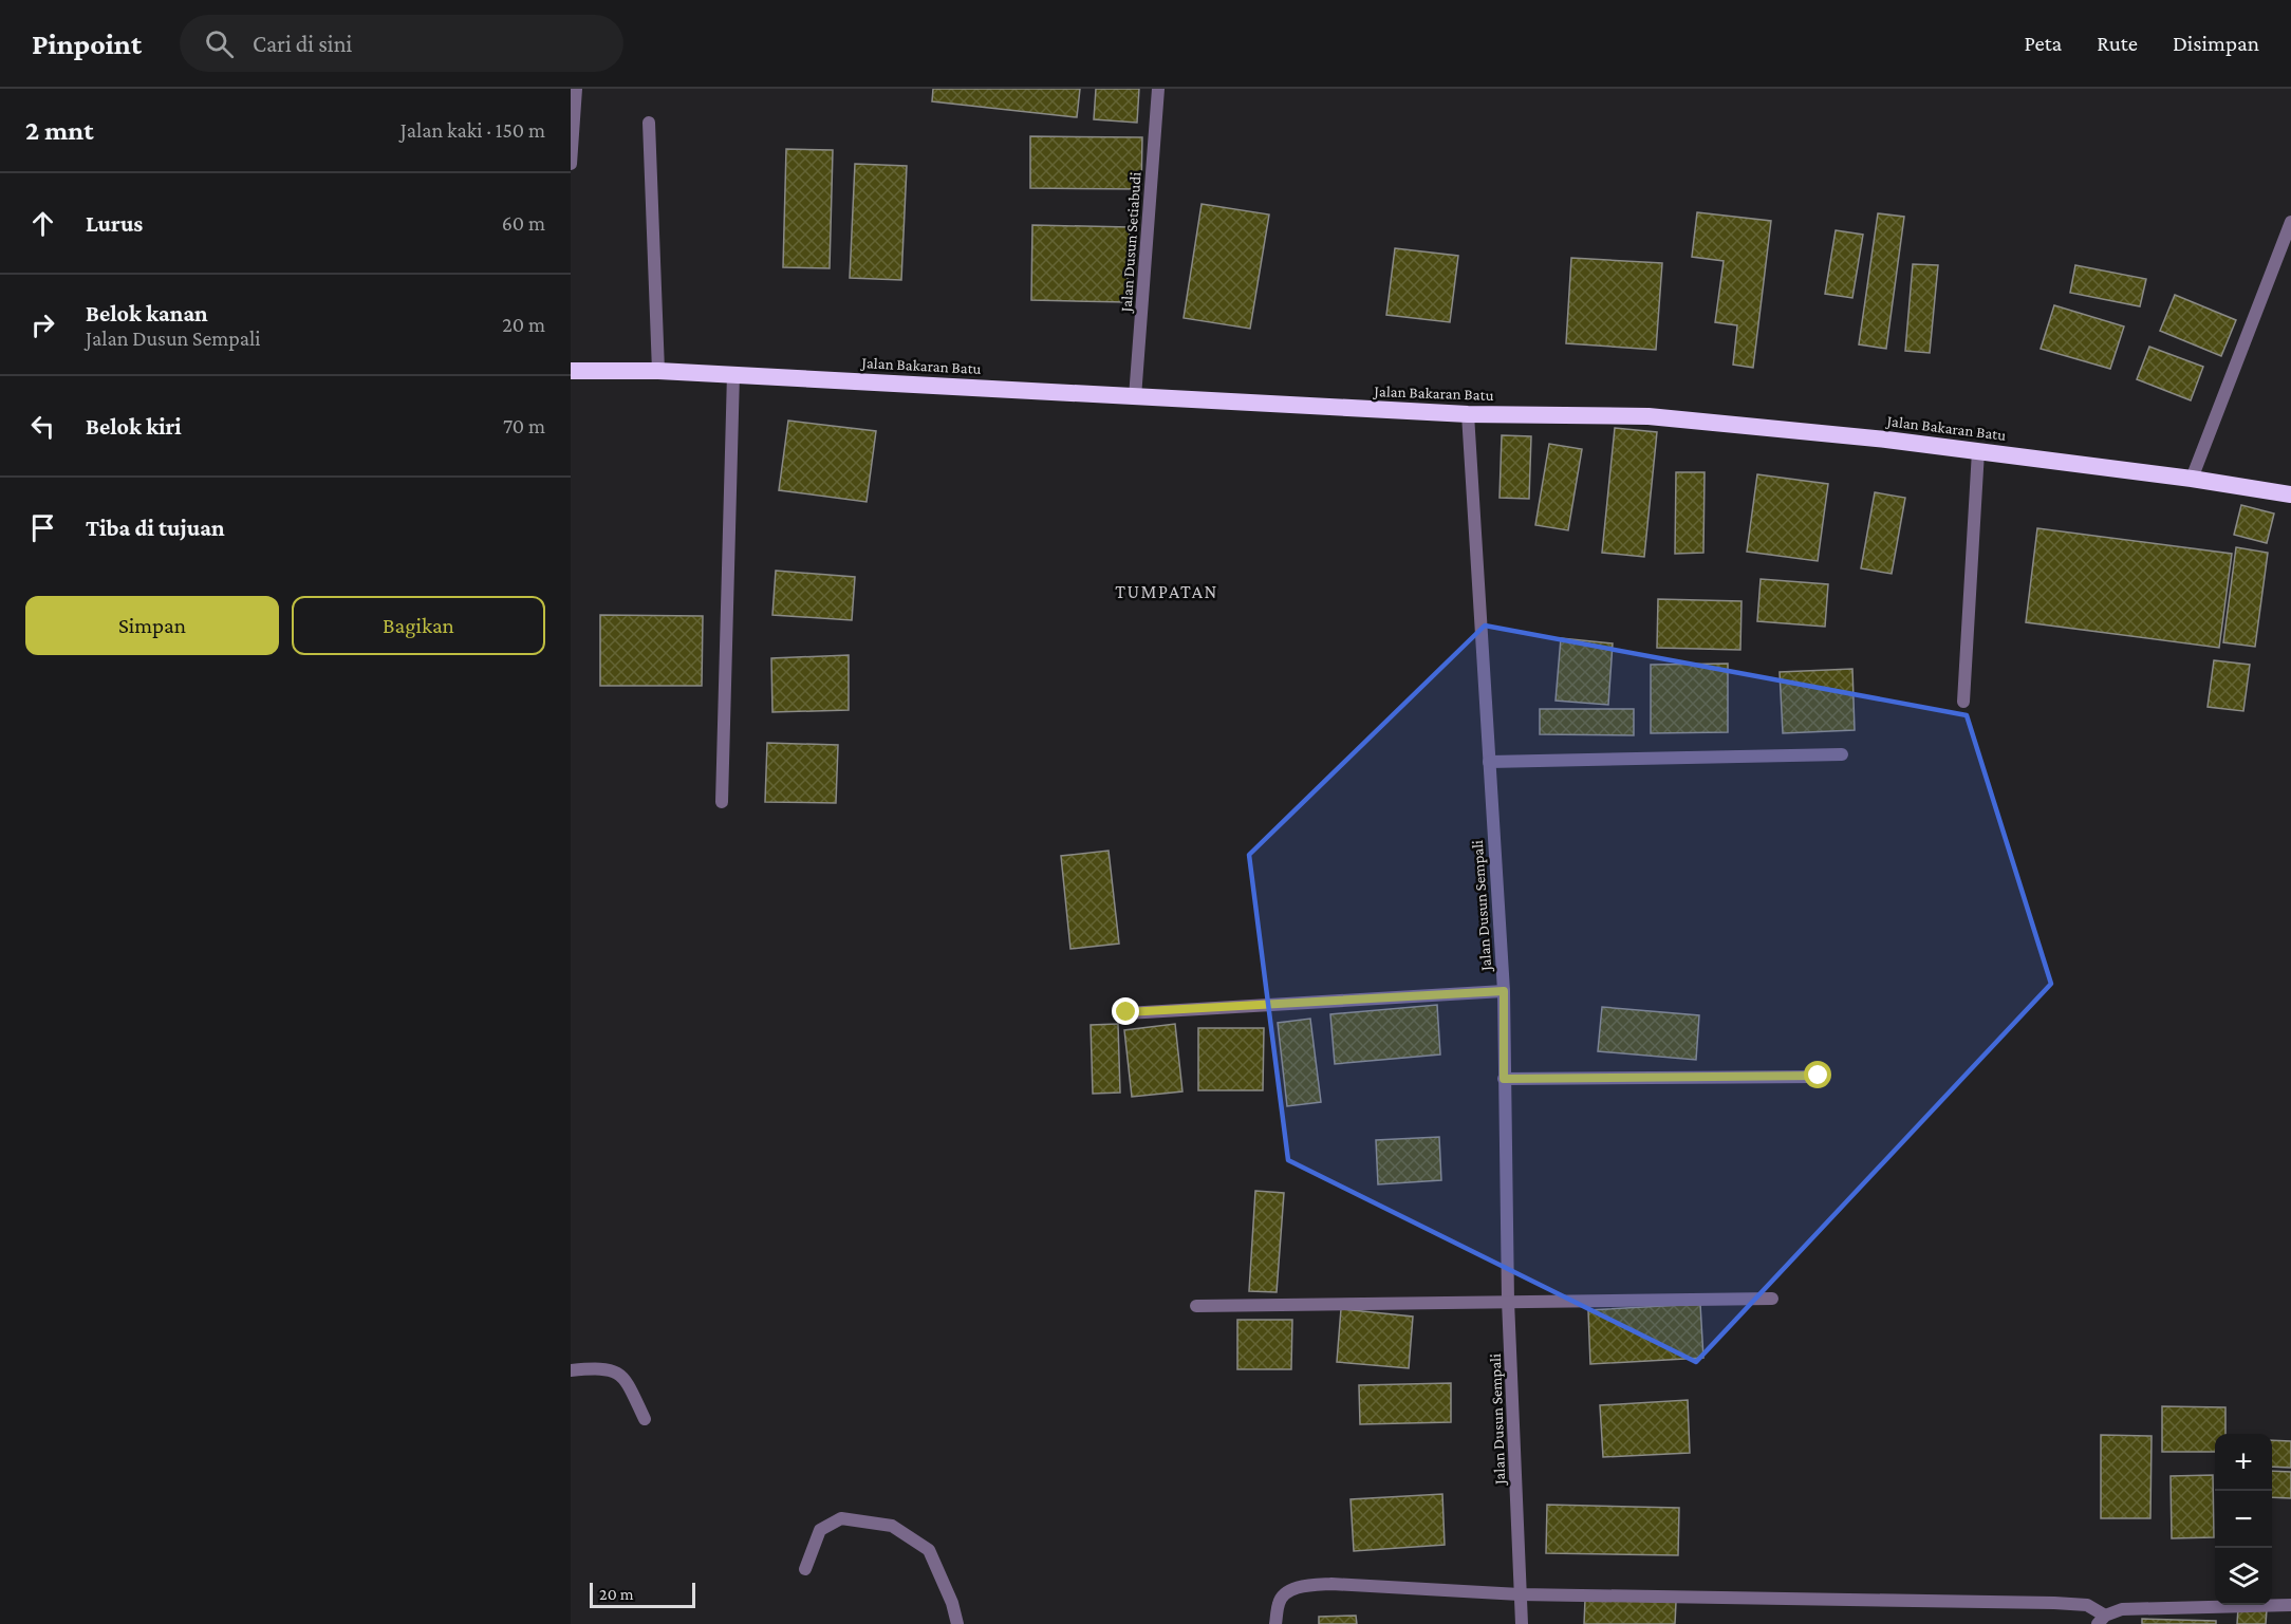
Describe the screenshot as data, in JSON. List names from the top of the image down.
{
  "streets": {
    "highway": ["Jalan Bakaran Batu"],
    "street": ["Jalan Dusun Setiabudi", "Jalan Dusun Sempali"]
  },
  "crossings": [
    ["Jalan Dusun Setiabudi", "Jalan Bakaran Batu"],
    ["Jalan Bakaran Batu", "Jalan Dusun Sempali"]
  ],
  "districts": ["TUMPATAN"],
  "scale_bar": "20 m",
  "page": {
    "header": "Pinpoint",
    "search": "Cari di sini",
    "nav": ["Peta", "Rute", "Disimpan"],
    "heading": ["2 mnt", "Jalan kaki · 150 m"],
    "list": [
      ["Lurus", "60 m"],
      ["Belok kanan", "Jalan Dusun Sempali", "20 m"],
      ["Belok kiri", "70 m"],
      "Tiba di tujuan"
    ],
    "buttons": ["Simpan", "Bagikan"],
    "map_buttons": ["+", "−"],
    "scale": "20 m"
  }
}
